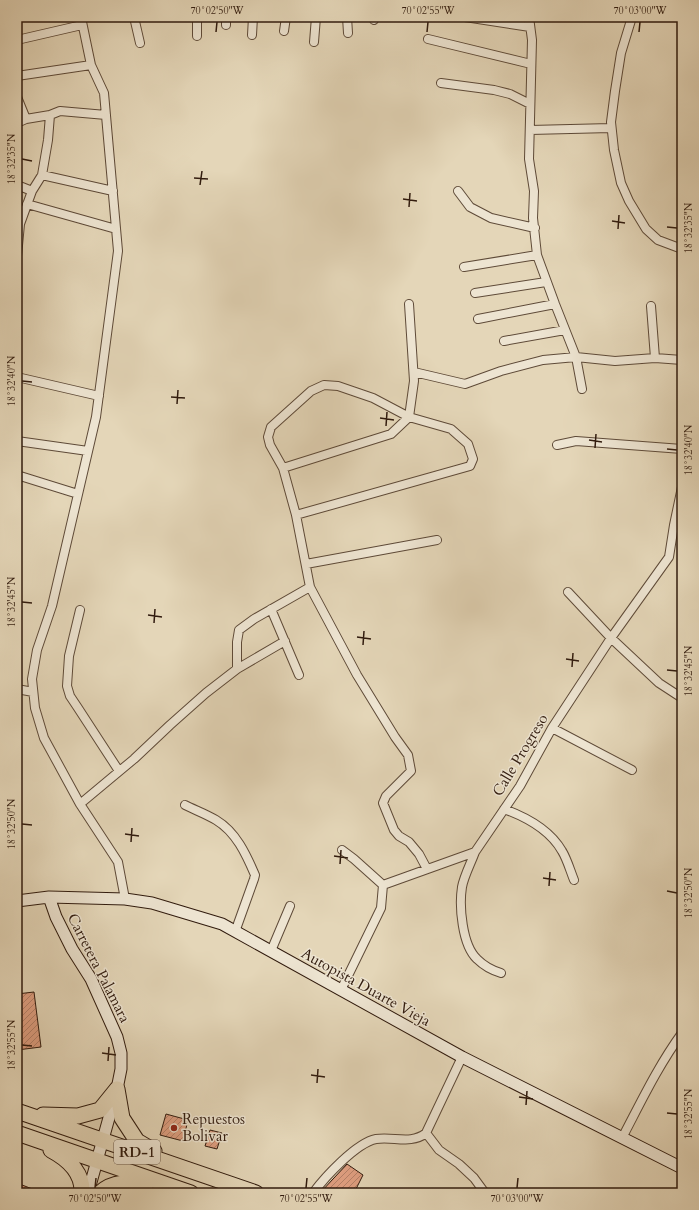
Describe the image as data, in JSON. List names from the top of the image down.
{
  "streets": {
    "highway": ["RD-1"],
    "street": ["Calle Progreso", "Carretera Palamara", "Autopista Duarte Vieja"]
  },
  "crossings": [
    ["Carretera Palamara", "Autopista Duarte Vieja"],
    ["Carretera Palamara", "RD-1"]
  ],
  "places": ["Repuestos Bolivar"],
  "coordinates": [
    "70°02'50\"W",
    "70°02'55\"W",
    "70°03'00\"W",
    "18°32'35\"N",
    "18°32'40\"N",
    "18°32'45\"N",
    "18°32'50\"N",
    "18°32'55\"N"
  ]
}
